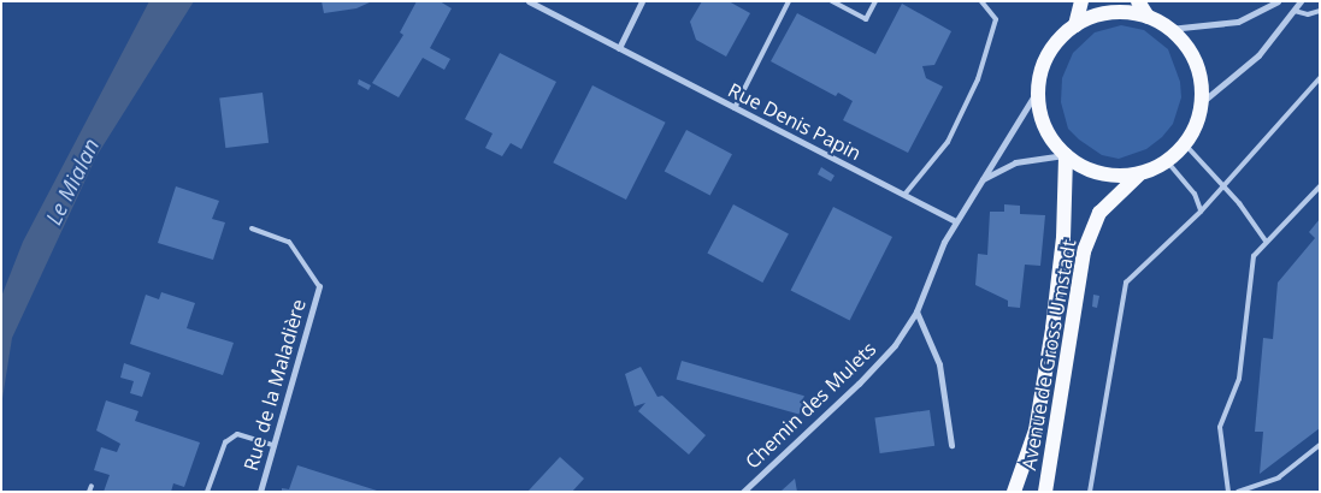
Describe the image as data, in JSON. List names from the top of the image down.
{
  "streets": {
    "main road": ["Avenue de Gross Umstadt"],
    "street": ["Rue Denis Papin", "Rue de la Maladière", "Chemin des Mulets"]
  },
  "crossings": [
    ["Rue Denis Papin", "Chemin des Mulets"],
    ["Avenue de Gross Umstadt", "Chemin des Mulets"]
  ],
  "water": ["Le Mialan"]
}
